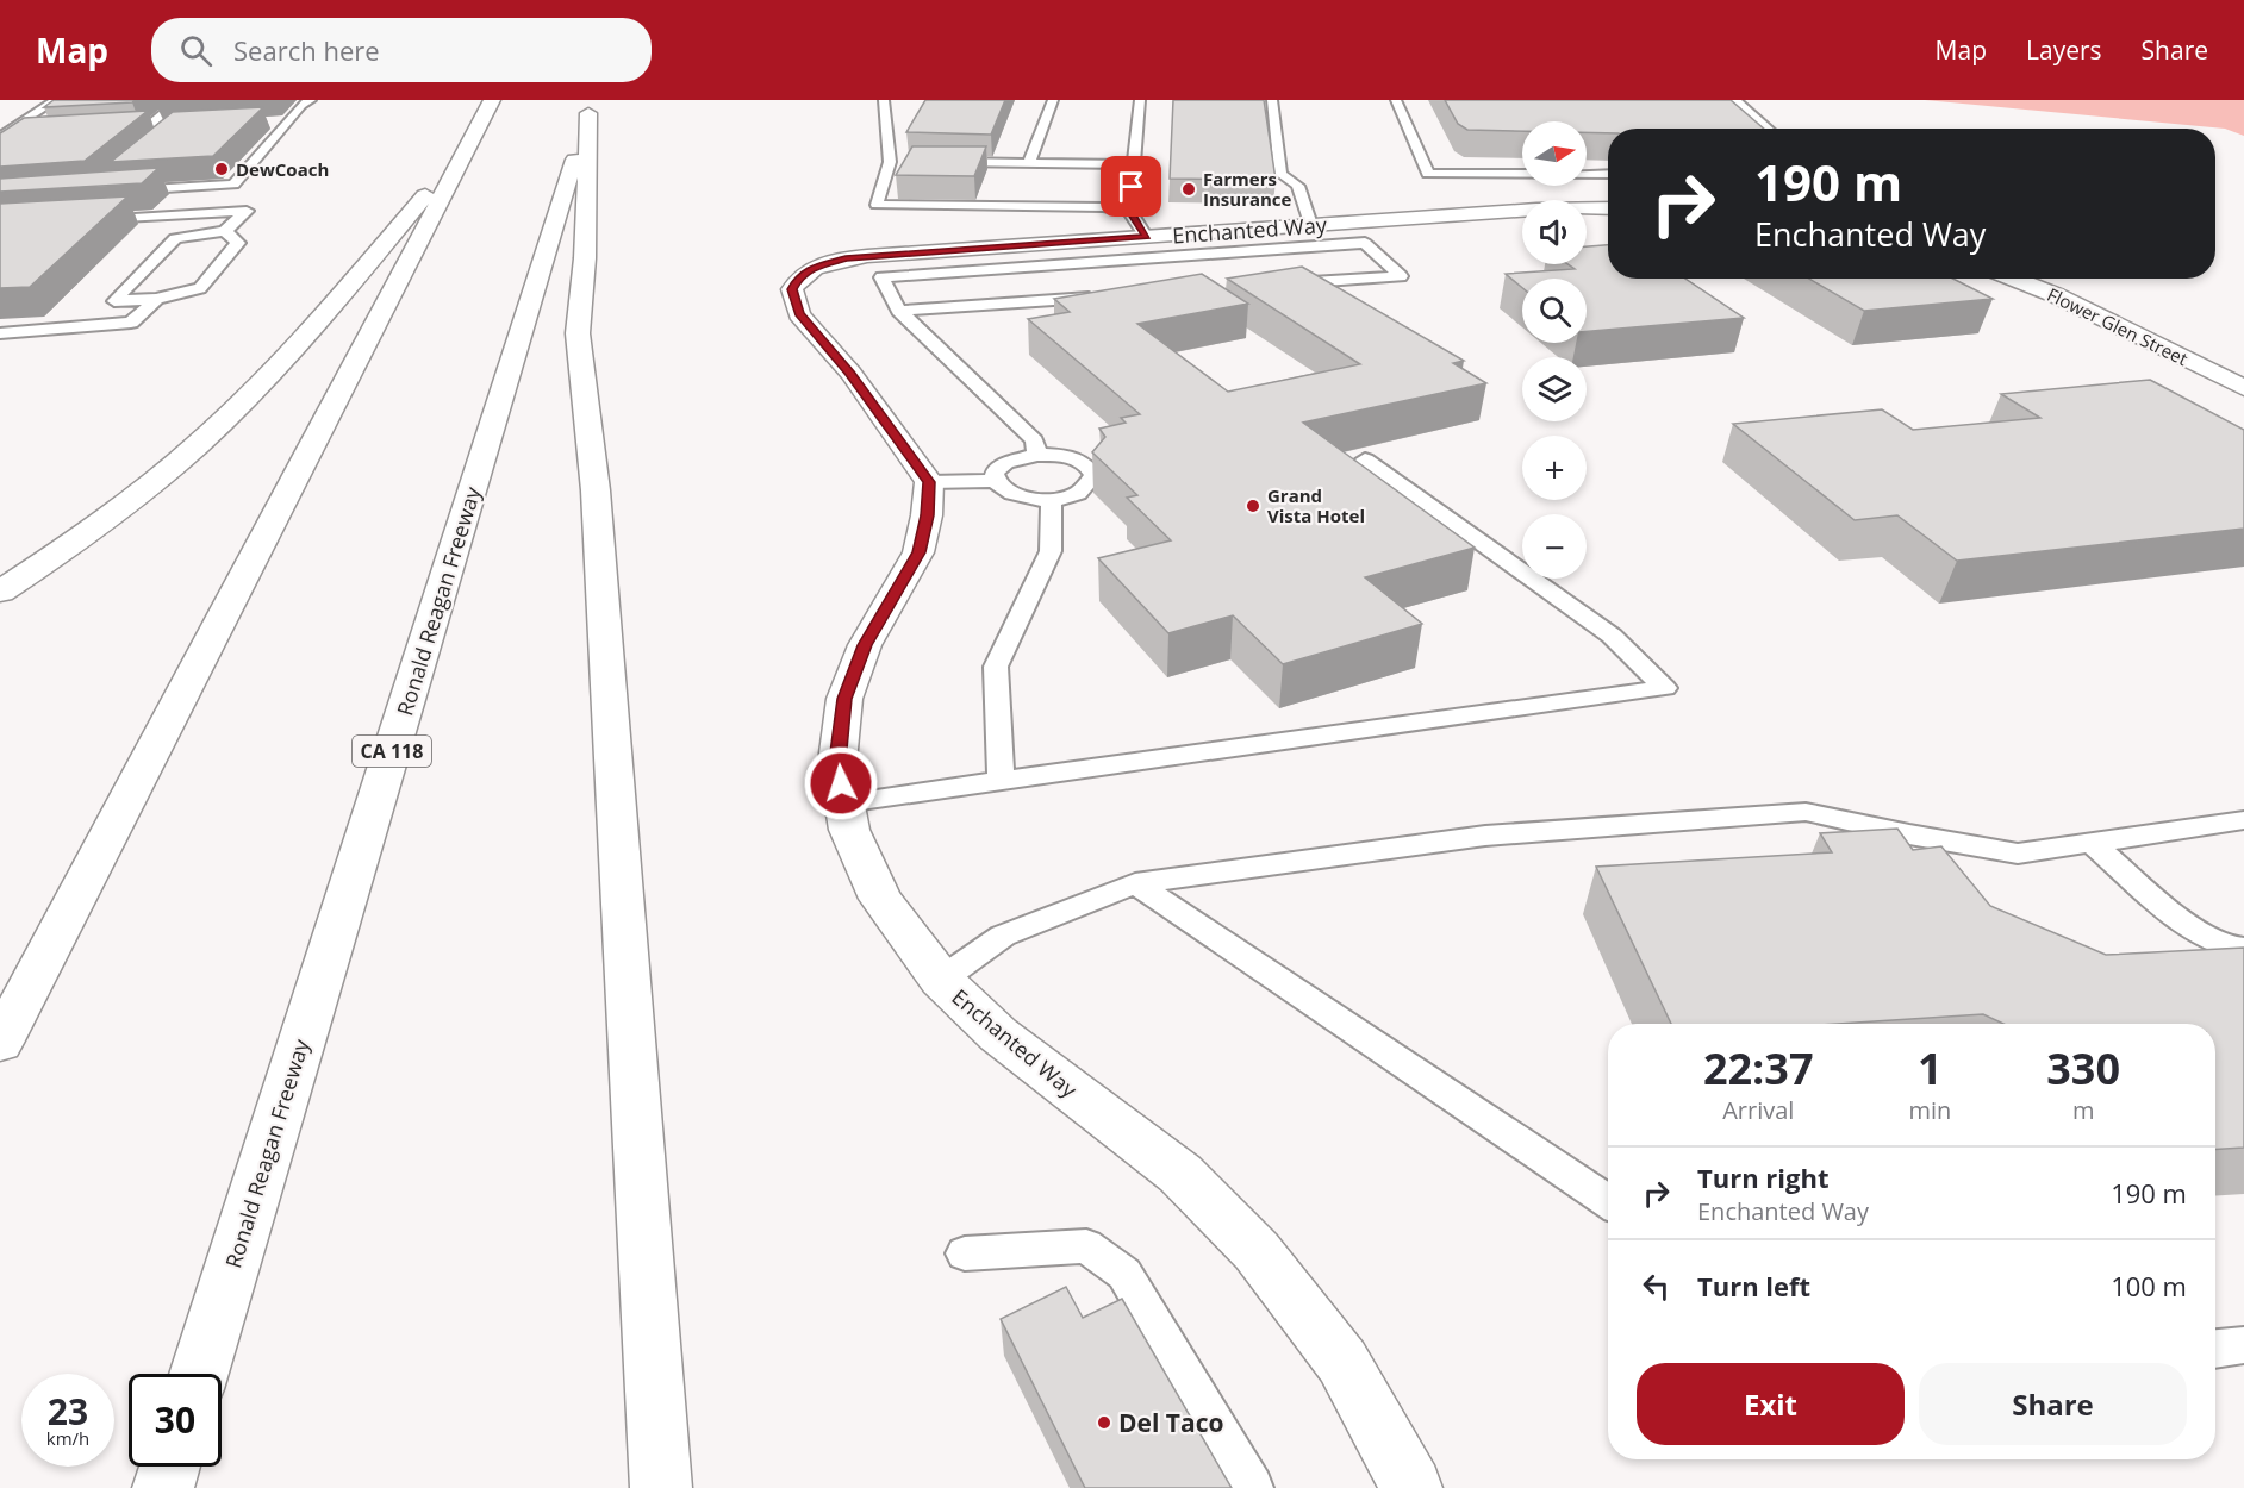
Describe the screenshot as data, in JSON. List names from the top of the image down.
{
  "streets": {
    "main road": [
      "Enchanted Way",
      "Flower Glen Street",
      "Ronald Reagan Freeway",
      "CA 118"
    ]
  },
  "places": [
    "DewCoach",
    "Farmers Insurance",
    "Grand Vista Hotel",
    "Del Taco"
  ],
  "north": "right",
  "page": {
    "header": "Map",
    "search": "Search here",
    "nav": ["Map", "Layers", "Share"],
    "map_buttons": ["+", "−"],
    "turn": ["190 m", "Enchanted Way"],
    "eta": [
      "22:37",
      "Arrival",
      "1",
      "min",
      "330",
      "m"
    ],
    "list": [
      {
        "name": "Turn right",
        "note": "Enchanted Way",
        "value": "190 m"
      },
      {
        "name": "Turn left",
        "value": "100 m"
      }
    ],
    "buttons": ["Exit", "Share"],
    "speed": "23 km/h",
    "limit": "30"
  }
}
